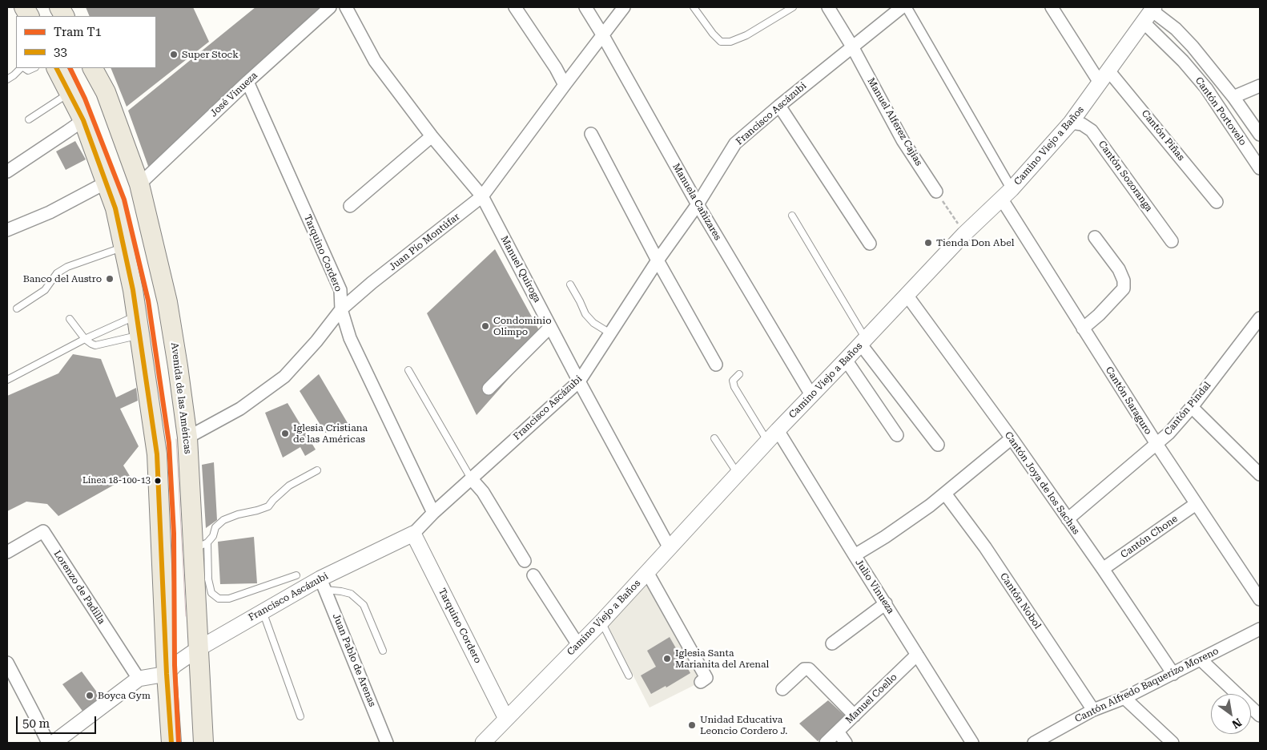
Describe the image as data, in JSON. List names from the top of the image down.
{
  "streets": {
    "main road": ["Avenida de las Américas"],
    "street": [
      "José Vinueza",
      "Cantón Portovelo",
      "Francisco Ascázubi",
      "Manuel Alferez Cajias",
      "Cantón Piñas",
      "Camino Viejo a Baños",
      "Cantón Sozoranga",
      "Manuela Cañizares",
      "Juan Pío Montúfar",
      "Tarquino Cordero",
      "Manuel Quiroga",
      "Cantón Saraguro",
      "Cantón Pindal",
      "Cantón Joya de los Sachas",
      "Cantón Chone",
      "Julio Vinueza",
      "Lorenzo de Padilla",
      "Cantón Nobol",
      "Juan Pablo de Arenas",
      "Cantón Alfredo Baquerizo Moreno",
      "Manuel Coello"
    ]
  },
  "crossings": [
    ["José Vinueza", "Tarquino Cordero"],
    ["José Vinueza", "Avenida de las Américas"],
    ["Cantón Portovelo", "Camino Viejo a Baños"],
    ["Francisco Ascázubi", "Manuel Alferez Cajias"],
    ["Francisco Ascázubi", "Manuela Cañizares"],
    ["Francisco Ascázubi", "Tarquino Cordero"],
    ["Francisco Ascázubi", "Manuel Quiroga"],
    ["Francisco Ascázubi", "Avenida de las Américas"],
    ["Francisco Ascázubi", "Juan Pablo de Arenas"],
    ["Cantón Piñas", "Camino Viejo a Baños"],
    ["Camino Viejo a Baños", "Cantón Sozoranga"],
    ["Camino Viejo a Baños", "Manuela Cañizares"],
    ["Camino Viejo a Baños", "Tarquino Cordero"],
    ["Camino Viejo a Baños", "Manuel Quiroga"],
    ["Camino Viejo a Baños", "Cantón Saraguro"],
    ["Camino Viejo a Baños", "Cantón Joya de los Sachas"],
    ["Camino Viejo a Baños", "Julio Vinueza"],
    ["Manuela Cañizares", "Juan Pío Montúfar"],
    ["Juan Pío Montúfar", "Tarquino Cordero"],
    ["Juan Pío Montúfar", "Manuel Quiroga"],
    ["Juan Pío Montúfar", "Avenida de las Américas"],
    ["Cantón Saraguro", "Cantón Pindal"],
    ["Cantón Saraguro", "Cantón Chone"],
    ["Cantón Pindal", "Cantón Joya de los Sachas"],
    ["Cantón Joya de los Sachas", "Cantón Chone"],
    ["Cantón Joya de los Sachas", "Cantón Alfredo Baquerizo Moreno"],
    ["Julio Vinueza", "Manuel Coello"],
    ["Cantón Nobol", "Cantón Alfredo Baquerizo Moreno"]
  ],
  "places": [
    "Super Stock",
    "Tienda Don Abel",
    "Banco del Austro",
    "Condominio Olimpo",
    "Iglesia Cristiana de las Américas",
    "Línea 18-100-13",
    "Iglesia Santa Marianita del Arenal",
    "Boyca Gym",
    "Unidad Educativa Leoncio Cordero J."
  ],
  "lines": ["tram line T1", "transit line 33"],
  "legend": ["Tram T1", "33"],
  "scale_bar": "50 m",
  "north": "bottom right"
}
